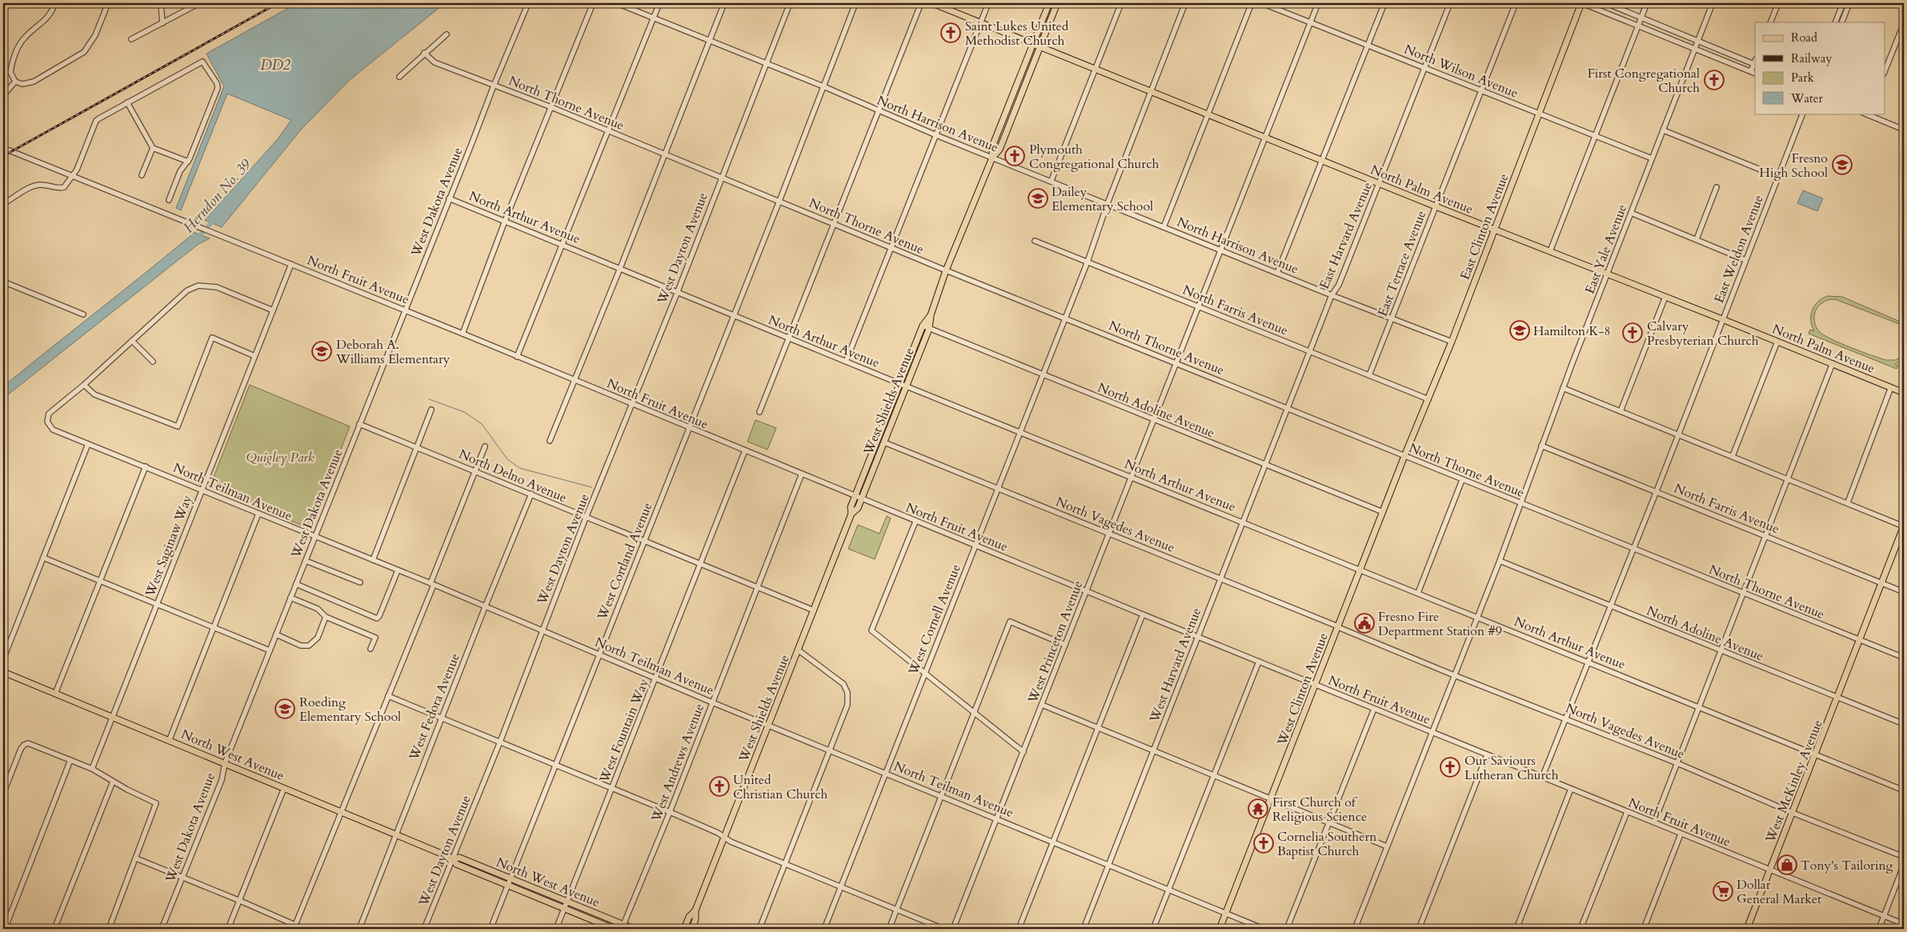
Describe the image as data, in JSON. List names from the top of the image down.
{
  "streets": {
    "main road": [
      "North Palm Avenue",
      "East Clinton Avenue",
      "West Shields Avenue",
      "West Clinton Avenue",
      "North West Avenue",
      "West McKinley Avenue"
    ],
    "street": [
      "North Wilson Avenue",
      "North Thorne Avenue",
      "North Harrison Avenue",
      "West Dakota Avenue",
      "North Arthur Avenue",
      "East Harvard Avenue",
      "West Dayton Avenue",
      "East Yale Avenue",
      "East Weldon Avenue",
      "East Terrace Avenue",
      "North Fruit Avenue",
      "North Farris Avenue",
      "North Adoline Avenue",
      "North Delno Avenue",
      "North Teilman Avenue",
      "North Vagedes Avenue",
      "West Saginaw Way",
      "West Cortland Avenue",
      "West Cornell Avenue",
      "West Princeton Avenue",
      "West Harvard Avenue",
      "West Fedora Avenue",
      "West Fountain Way",
      "West Andrews Avenue"
    ]
  },
  "crossings": [
    ["North Wilson Avenue", "East Clinton Avenue"],
    ["North Wilson Avenue", "East Harvard Avenue"],
    ["North Wilson Avenue", "East Yale Avenue"],
    ["North Wilson Avenue", "East Terrace Avenue"],
    ["North Wilson Avenue", "West Princeton Avenue"],
    ["North Thorne Avenue", "West Dakota Avenue"],
    ["North Thorne Avenue", "East Clinton Avenue"],
    ["North Thorne Avenue", "East Harvard Avenue"],
    ["North Thorne Avenue", "West Dayton Avenue"],
    ["North Thorne Avenue", "East Yale Avenue"],
    ["North Thorne Avenue", "East Weldon Avenue"],
    ["North Thorne Avenue", "West Shields Avenue"],
    ["North Thorne Avenue", "West Cortland Avenue"],
    ["North Thorne Avenue", "West Cornell Avenue"],
    ["North Thorne Avenue", "West Princeton Avenue"],
    ["North Thorne Avenue", "West Harvard Avenue"],
    ["North Thorne Avenue", "West Clinton Avenue"],
    ["North Thorne Avenue", "West McKinley Avenue"],
    ["North Harrison Avenue", "East Clinton Avenue"],
    ["North Harrison Avenue", "East Harvard Avenue"],
    ["North Harrison Avenue", "West Dayton Avenue"],
    ["North Harrison Avenue", "East Terrace Avenue"],
    ["North Harrison Avenue", "West Shields Avenue"],
    ["North Harrison Avenue", "West Cortland Avenue"],
    ["North Harrison Avenue", "West Cornell Avenue"],
    ["North Harrison Avenue", "West Princeton Avenue"],
    ["North Palm Avenue", "East Clinton Avenue"],
    ["North Palm Avenue", "East Harvard Avenue"],
    ["North Palm Avenue", "East Yale Avenue"],
    ["North Palm Avenue", "East Weldon Avenue"],
    ["North Palm Avenue", "East Terrace Avenue"],
    ["North Palm Avenue", "West Shields Avenue"],
    ["North Palm Avenue", "West Cornell Avenue"],
    ["North Palm Avenue", "West Princeton Avenue"],
    ["West Dakota Avenue", "North Arthur Avenue"],
    ["West Dakota Avenue", "North Fruit Avenue"],
    ["West Dakota Avenue", "North Delno Avenue"],
    ["West Dakota Avenue", "North Teilman Avenue"],
    ["West Dakota Avenue", "North West Avenue"],
    ["North Arthur Avenue", "West Dayton Avenue"],
    ["North Arthur Avenue", "East Yale Avenue"],
    ["North Arthur Avenue", "East Weldon Avenue"],
    ["North Arthur Avenue", "West Shields Avenue"],
    ["North Arthur Avenue", "West Cortland Avenue"],
    ["North Arthur Avenue", "West Cornell Avenue"],
    ["North Arthur Avenue", "West Princeton Avenue"],
    ["North Arthur Avenue", "West Harvard Avenue"],
    ["North Arthur Avenue", "West Clinton Avenue"],
    ["North Arthur Avenue", "West McKinley Avenue"],
    ["East Clinton Avenue", "North Farris Avenue"],
    ["East Clinton Avenue", "West Clinton Avenue"],
    ["East Harvard Avenue", "North Farris Avenue"],
    ["East Harvard Avenue", "West Harvard Avenue"],
    ["West Dayton Avenue", "North Fruit Avenue"],
    ["West Dayton Avenue", "North Delno Avenue"],
    ["West Dayton Avenue", "North Teilman Avenue"],
    ["West Dayton Avenue", "North West Avenue"],
    ["East Yale Avenue", "North Fruit Avenue"],
    ["East Yale Avenue", "North Farris Avenue"],
    ["East Yale Avenue", "North Adoline Avenue"],
    ["East Yale Avenue", "North Vagedes Avenue"],
    ["East Weldon Avenue", "North Fruit Avenue"],
    ["East Weldon Avenue", "North Farris Avenue"],
    ["East Weldon Avenue", "North Adoline Avenue"],
    ["East Weldon Avenue", "North Vagedes Avenue"],
    ["East Terrace Avenue", "North Farris Avenue"],
    ["North Fruit Avenue", "West Shields Avenue"],
    ["North Fruit Avenue", "West Saginaw Way"],
    ["North Fruit Avenue", "West Cortland Avenue"],
    ["North Fruit Avenue", "West Cornell Avenue"],
    ["North Fruit Avenue", "West Princeton Avenue"],
    ["North Fruit Avenue", "West Harvard Avenue"],
    ["North Fruit Avenue", "West Clinton Avenue"],
    ["North Fruit Avenue", "West Fountain Way"],
    ["North Fruit Avenue", "West Andrews Avenue"],
    ["North Fruit Avenue", "West McKinley Avenue"],
    ["North Farris Avenue", "West Cornell Avenue"],
    ["North Farris Avenue", "West Princeton Avenue"],
    ["North Farris Avenue", "West McKinley Avenue"],
    ["West Shields Avenue", "North Adoline Avenue"],
    ["West Shields Avenue", "North Delno Avenue"],
    ["West Shields Avenue", "North Teilman Avenue"],
    ["West Shields Avenue", "North Vagedes Avenue"],
    ["North Adoline Avenue", "West Cornell Avenue"],
    ["North Adoline Avenue", "West Princeton Avenue"],
    ["North Adoline Avenue", "West Harvard Avenue"],
    ["North Adoline Avenue", "West Clinton Avenue"],
    ["North Adoline Avenue", "West McKinley Avenue"],
    ["North Delno Avenue", "West Cortland Avenue"],
    ["North Delno Avenue", "West Fedora Avenue"],
    ["North Delno Avenue", "West Fountain Way"],
    ["North Delno Avenue", "West Andrews Avenue"],
    ["North Teilman Avenue", "West Saginaw Way"],
    ["North Teilman Avenue", "West Cortland Avenue"],
    ["North Teilman Avenue", "West Cornell Avenue"],
    ["North Teilman Avenue", "West Princeton Avenue"],
    ["North Teilman Avenue", "West Harvard Avenue"],
    ["North Teilman Avenue", "West Clinton Avenue"],
    ["North Teilman Avenue", "West Fedora Avenue"],
    ["North Teilman Avenue", "West Fountain Way"],
    ["North Teilman Avenue", "West Andrews Avenue"],
    ["North Vagedes Avenue", "West Cornell Avenue"],
    ["North Vagedes Avenue", "West Princeton Avenue"],
    ["North Vagedes Avenue", "West Harvard Avenue"],
    ["North Vagedes Avenue", "West Clinton Avenue"],
    ["North Vagedes Avenue", "West McKinley Avenue"],
    ["West Saginaw Way", "North West Avenue"],
    ["West Cortland Avenue", "North West Avenue"],
    ["West Fedora Avenue", "North West Avenue"],
    ["West Fountain Way", "North West Avenue"],
    ["North West Avenue", "West Andrews Avenue"]
  ],
  "water": ["DD2", "Herndon No. 39"],
  "parks": ["Quigley Park"],
  "places": {
    "church": [
      "Saint Lukes United Methodist Church",
      "First Congregational Church",
      "Plymouth Congregational Church",
      "Calvary Presbyterian Church",
      "Our Saviours Lutheran Church",
      "United Christian Church",
      "Cornelia Southern Baptist Church"
    ],
    "school or university": [
      "Fresno High School",
      "Dailey Elementary School",
      "Hamilton K-8",
      "Deborah A. Williams Elementary",
      "Roeding Elementary School"
    ],
    "public building": ["Fresno Fire Department Station #9"],
    "temple": ["First Church of Religious Science"],
    "shop": ["Tony's Tailoring"],
    "supermarket": ["Dollar General Market"]
  },
  "legend": [
    "Road",
    "Railway",
    "Park",
    "Water"
  ]
}
